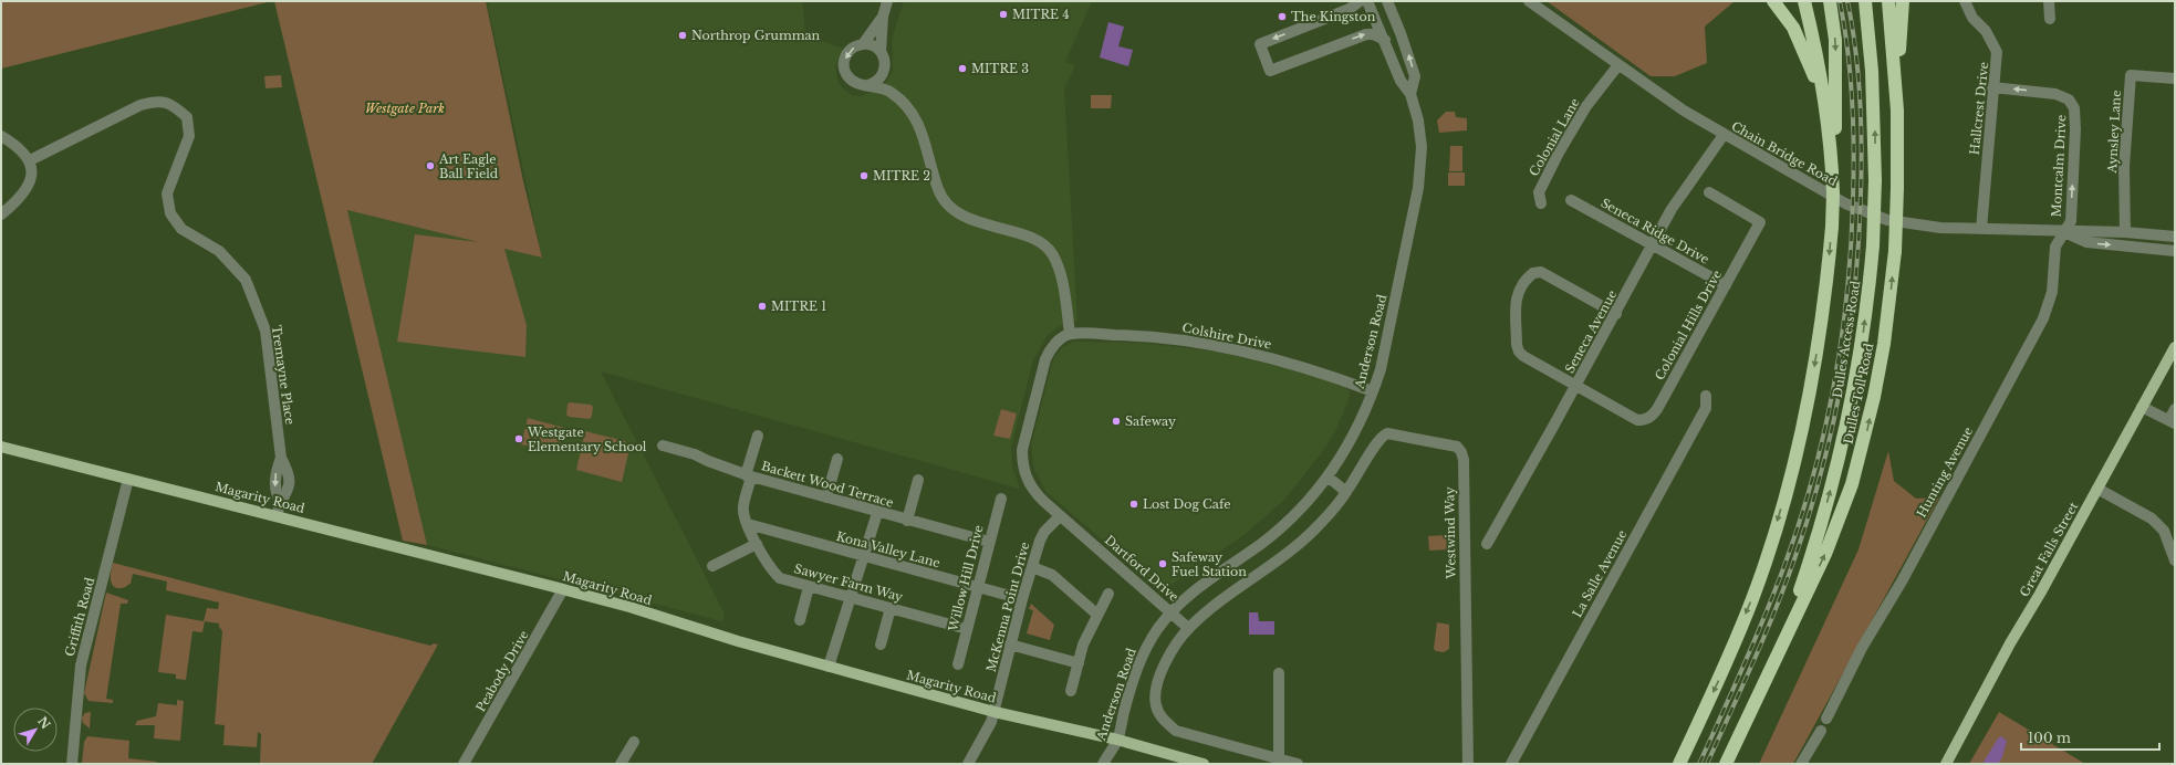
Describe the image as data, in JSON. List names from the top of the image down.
{
  "streets": {
    "highway": ["Dulles Access Road", "Dulles Toll Road"],
    "main road": ["Magarity Road", "Great Falls Street"],
    "street": [
      "Hallcrest Drive",
      "Aynsley Lane",
      "Colonial Lane",
      "Chain Bridge Road",
      "Montcalm Drive",
      "Seneca Ridge Drive",
      "Colonial Hills Drive",
      "Seneca Avenue",
      "Colshire Drive",
      "Anderson Road",
      "Tremayne Place",
      "Hunting Avenue",
      "Backett Wood Terrace",
      "Westwind Way",
      "Kona Valley Lane",
      "Dartford Drive",
      "La Salle Avenue",
      "Willow Hill Drive",
      "Sawyer Farm Way",
      "McKenna Point Drive",
      "Griffith Road",
      "Peabody Drive"
    ]
  },
  "crossings": [
    ["Hallcrest Drive", "Chain Bridge Road"],
    ["Hallcrest Drive", "Montcalm Drive"],
    ["Aynsley Lane", "Chain Bridge Road"],
    ["Colonial Lane", "Chain Bridge Road"],
    ["Chain Bridge Road", "Montcalm Drive"],
    ["Chain Bridge Road", "Seneca Avenue"],
    ["Chain Bridge Road", "Hunting Avenue"],
    ["Montcalm Drive", "Hunting Avenue"],
    ["Seneca Ridge Drive", "Colonial Hills Drive"],
    ["Seneca Ridge Drive", "Seneca Avenue"],
    ["Colonial Hills Drive", "Seneca Avenue"],
    ["Colshire Drive", "Anderson Road"],
    ["Dulles Access Road", "Dulles Toll Road"],
    ["Anderson Road", "Magarity Road"],
    ["Anderson Road", "Dartford Drive"],
    ["Tremayne Place", "Magarity Road"],
    ["Backett Wood Terrace", "Willow Hill Drive"],
    ["Backett Wood Terrace", "Sawyer Farm Way"],
    ["Magarity Road", "McKenna Point Drive"],
    ["Magarity Road", "Griffith Road"],
    ["Magarity Road", "Peabody Drive"],
    ["Westwind Way", "Dartford Drive"],
    ["Kona Valley Lane", "Willow Hill Drive"],
    ["Kona Valley Lane", "Sawyer Farm Way"],
    ["Kona Valley Lane", "McKenna Point Drive"],
    ["Dartford Drive", "McKenna Point Drive"],
    ["Willow Hill Drive", "Sawyer Farm Way"]
  ],
  "parks": ["Westgate Park"],
  "places": [
    "MITRE 4",
    "The Kingston",
    "Northrop Grumman",
    "MITRE 3",
    "Art Eagle Ball Field",
    "MITRE 2",
    "MITRE 1",
    "Safeway",
    "Westgate Elementary School",
    "Lost Dog Cafe",
    "Safeway Fuel Station"
  ],
  "scale_bar": "100 m",
  "north": "top right"
}
